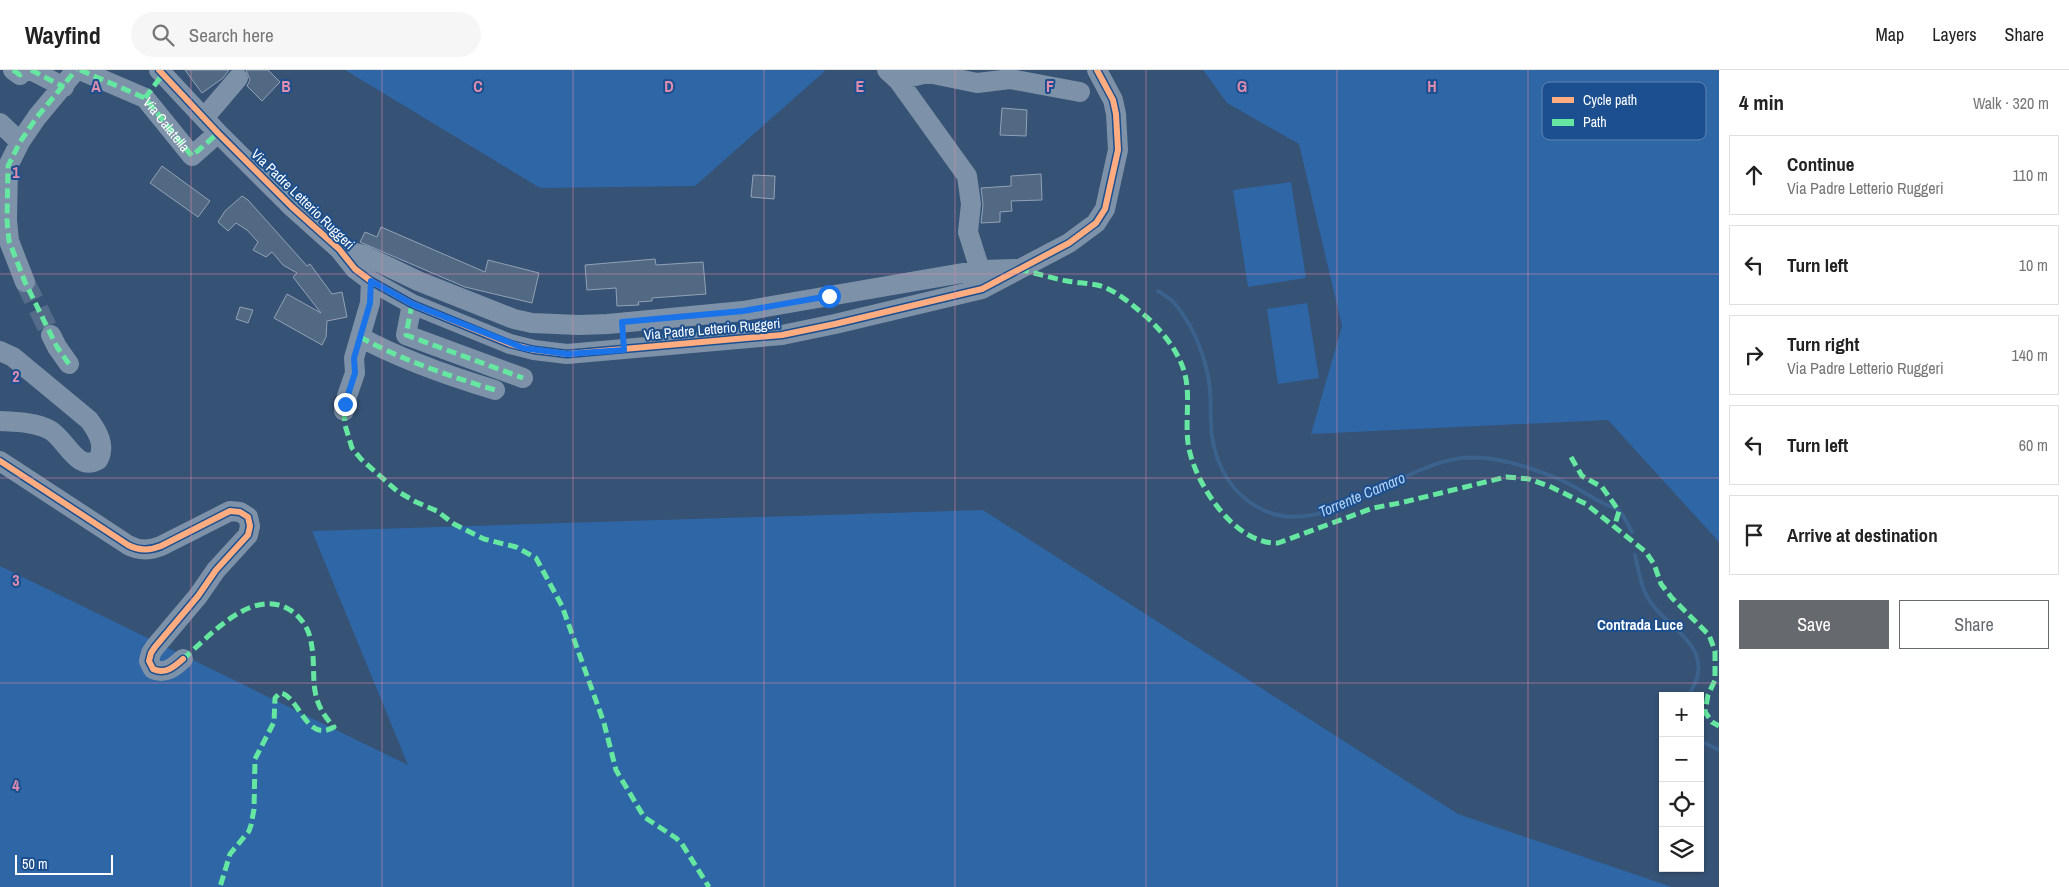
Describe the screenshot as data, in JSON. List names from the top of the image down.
{
  "streets": {
    "street": ["Via Calatella", "Via Padre Letterio Ruggeri"]
  },
  "crossings": [
    ["Via Calatella", "Via Padre Letterio Ruggeri"]
  ],
  "districts": ["Contrada Luce"],
  "water": ["Torrente Camaro"],
  "legend": ["Cycle path", "Path"],
  "scale_bar": "50 m",
  "page": {
    "header": "Wayfind",
    "search": "Search here",
    "nav": ["Map", "Layers", "Share"],
    "heading": ["4 min", "Walk · 320 m"],
    "list": [
      ["Continue", "Via Padre Letterio Ruggeri", "110 m"],
      ["Turn left", "10 m"],
      ["Turn right", "Via Padre Letterio Ruggeri", "140 m"],
      ["Turn left", "60 m"],
      "Arrive at destination"
    ],
    "buttons": ["Save", "Share"],
    "map_buttons": ["+", "−"],
    "scale": "50 m"
  },
  "grid": {
    "columns": [
      "A",
      "B",
      "C",
      "D",
      "E",
      "F",
      "G",
      "H"
    ],
    "rows": [
      "1",
      "2",
      "3",
      "4"
    ]
  }
}
